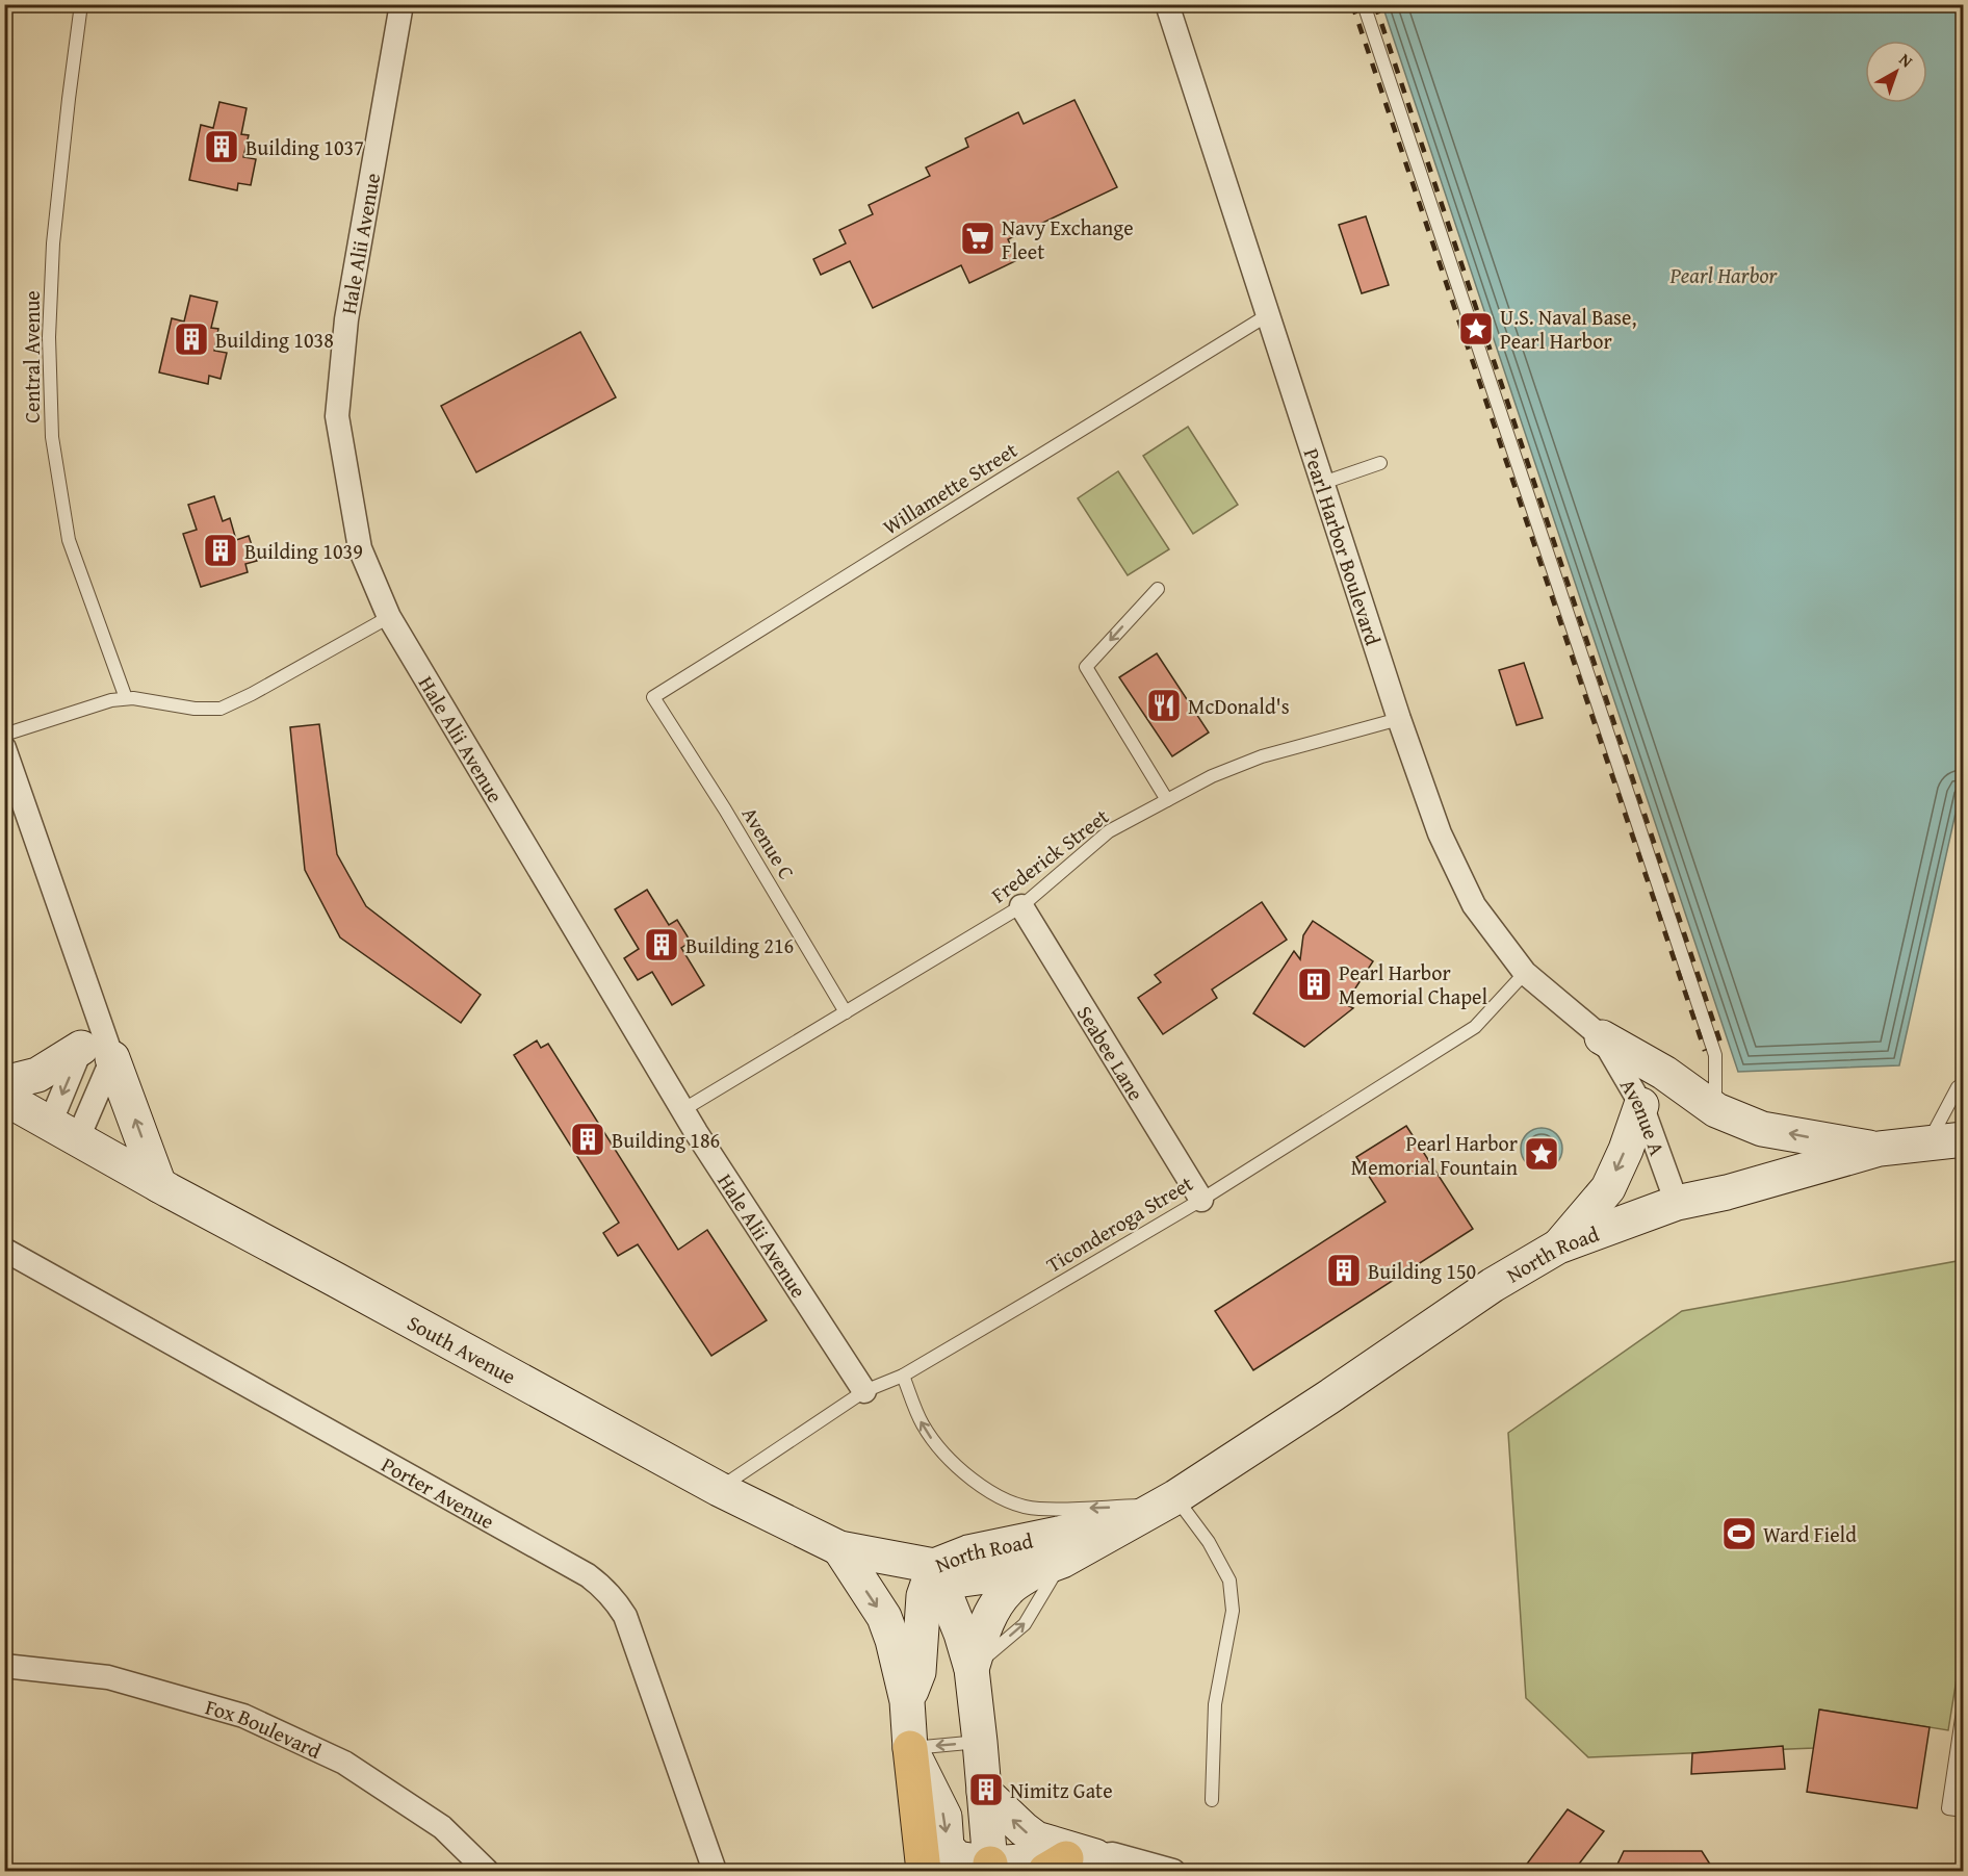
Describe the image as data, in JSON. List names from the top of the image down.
{
  "streets": {
    "street": [
      "Hale Alii Avenue",
      "Pearl Harbor Boulevard",
      "Seabee Lane",
      "Avenue A",
      "North Road",
      "South Avenue",
      "Porter Avenue",
      "Fox Boulevard"
    ],
    "lane": [
      "Central Avenue",
      "Willamette Street",
      "Avenue C",
      "Frederick Street",
      "Ticonderoga Street"
    ]
  },
  "crossings": [
    ["Hale Alii Avenue", "Frederick Street"],
    ["Hale Alii Avenue", "Ticonderoga Street"],
    ["Willamette Street", "Pearl Harbor Boulevard"],
    ["Willamette Street", "Avenue C"],
    ["Pearl Harbor Boulevard", "Frederick Street"],
    ["Pearl Harbor Boulevard", "Avenue A"],
    ["Pearl Harbor Boulevard", "Ticonderoga Street"],
    ["Avenue C", "Frederick Street"],
    ["Frederick Street", "Seabee Lane"],
    ["Seabee Lane", "Ticonderoga Street"],
    ["Avenue A", "North Road"],
    ["Ticonderoga Street", "South Avenue"],
    ["North Road", "South Avenue"]
  ],
  "water": ["Pearl Harbor"],
  "places": {
    "building": [
      "Building 1037",
      "Building 1038",
      "Building 1039",
      "Building 216",
      "Pearl Harbor Memorial Chapel",
      "Building 186",
      "Building 150",
      "Nimitz Gate"
    ],
    "supermarket": ["Navy Exchange Fleet"],
    "place": ["U.S. Naval Base, Pearl Harbor", "Pearl Harbor Memorial Fountain"],
    "restaurant": ["McDonald's"],
    "sports": ["Ward Field"]
  },
  "north": "top right"
}
